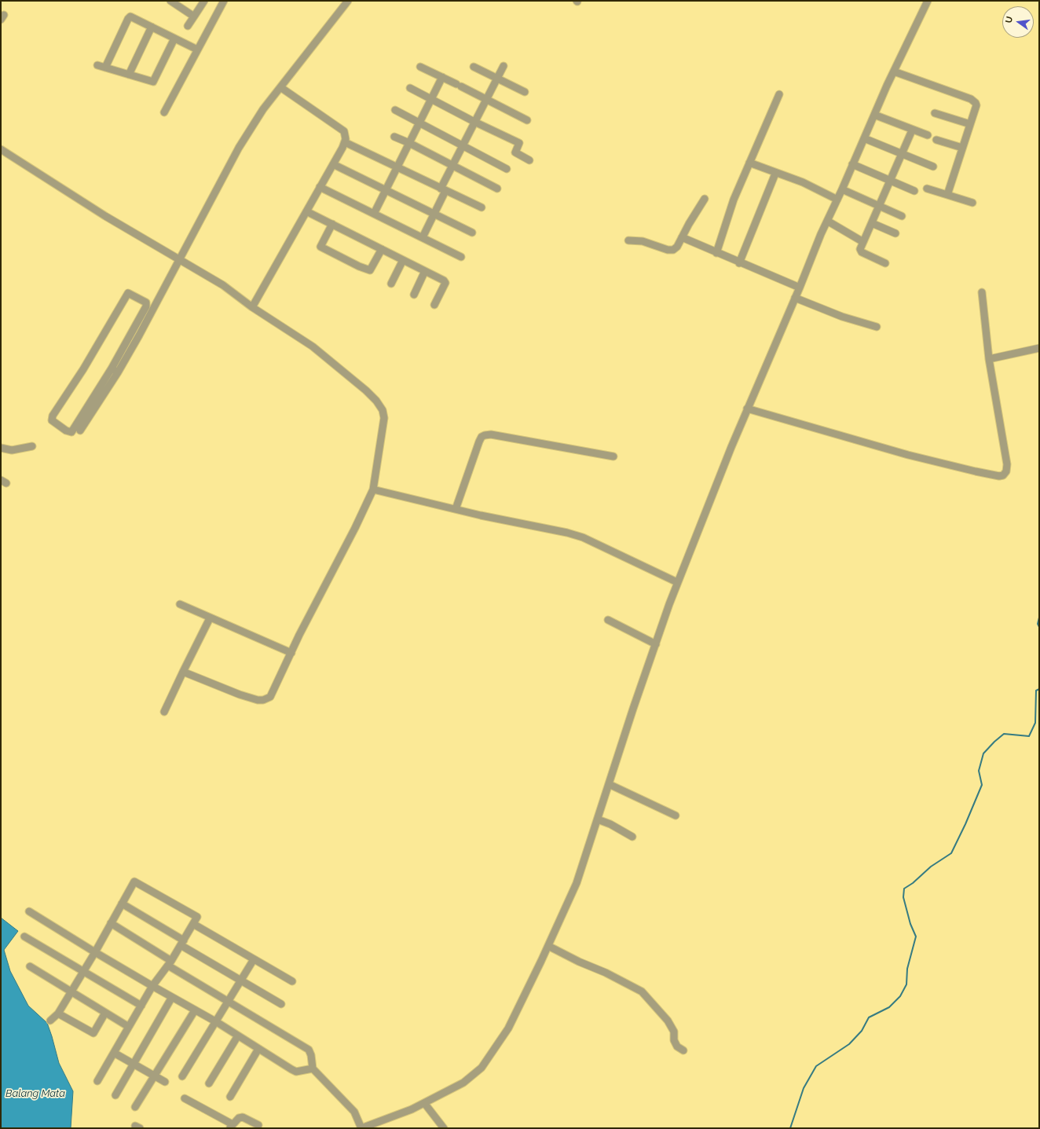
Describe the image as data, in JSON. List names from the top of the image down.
{
  "water": ["Balang Mata"],
  "north": "left"
}
